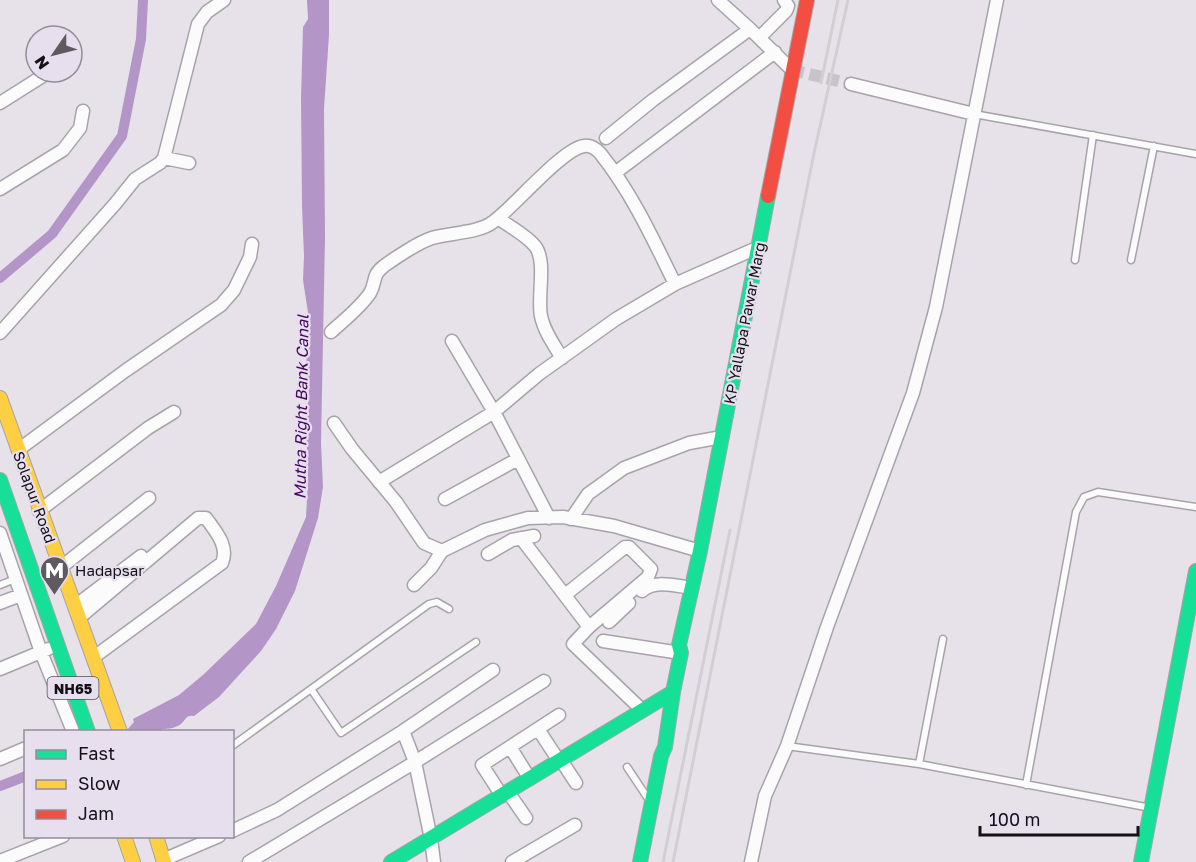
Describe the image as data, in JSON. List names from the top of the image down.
{
  "streets": {
    "main road": ["KP Yallapa Pawar Marg", "Solapur Road", "NH65"]
  },
  "water": ["Mutha Right Bank Canal"],
  "places": {
    "metro station": ["Hadapsar"]
  },
  "legend": ["Fast", "Slow", "Jam"],
  "scale_bar": "100 m",
  "north": "bottom left"
}
